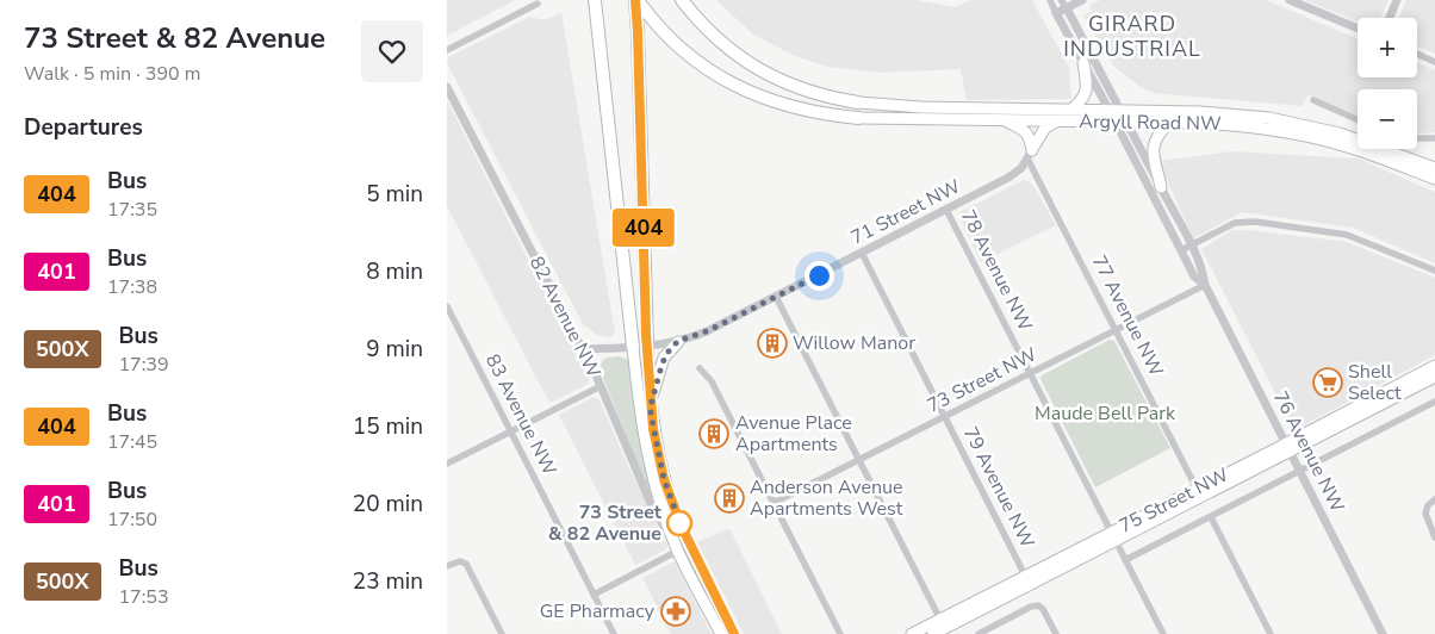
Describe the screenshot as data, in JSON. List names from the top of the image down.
{
  "streets": {
    "main road": ["Argyll Road NW", "82 Avenue NW", "75 Street NW"],
    "street": [
      "71 Street NW",
      "78 Avenue NW",
      "77 Avenue NW",
      "73 Street NW",
      "83 Avenue NW",
      "76 Avenue NW",
      "79 Avenue NW"
    ]
  },
  "crossings": [
    ["Argyll Road NW", "76 Avenue NW"],
    ["71 Street NW", "78 Avenue NW"],
    ["71 Street NW", "77 Avenue NW"],
    ["71 Street NW", "82 Avenue NW"],
    ["71 Street NW", "79 Avenue NW"],
    ["78 Avenue NW", "73 Street NW"],
    ["78 Avenue NW", "75 Street NW"],
    ["77 Avenue NW", "73 Street NW"],
    ["77 Avenue NW", "75 Street NW"],
    ["73 Street NW", "76 Avenue NW"],
    ["73 Street NW", "79 Avenue NW"],
    ["76 Avenue NW", "75 Street NW"],
    ["79 Avenue NW", "75 Street NW"]
  ],
  "districts": ["GIRARD INDUSTRIAL"],
  "parks": ["Maude Bell Park"],
  "places": {
    "building": ["Willow Manor", "Avenue Place Apartments", "Anderson Avenue Apartments West"],
    "supermarket": ["Shell Select"],
    "other": ["73 Street & 82 Avenue"],
    "pharmacy": ["GE Pharmacy"]
  },
  "lines": ["bus line 404"],
  "page": {
    "heading": [
      ["73 Street & 82 Avenue", "Walk · 5 min · 390 m"],
      "Departures"
    ],
    "on_map": "404",
    "map_buttons": ["+", "−"],
    "list": [
      {
        "mark": "404",
        "name": "Bus",
        "note": "17:35",
        "value": "5 min"
      },
      {
        "mark": "401",
        "name": "Bus",
        "note": "17:38",
        "value": "8 min"
      },
      {
        "mark": "500X",
        "name": "Bus",
        "note": "17:39",
        "value": "9 min"
      },
      {
        "mark": "404",
        "name": "Bus",
        "note": "17:45",
        "value": "15 min"
      },
      {
        "mark": "401",
        "name": "Bus",
        "note": "17:50",
        "value": "20 min"
      },
      {
        "mark": "500X",
        "name": "Bus",
        "note": "17:53",
        "value": "23 min"
      }
    ]
  }
}
